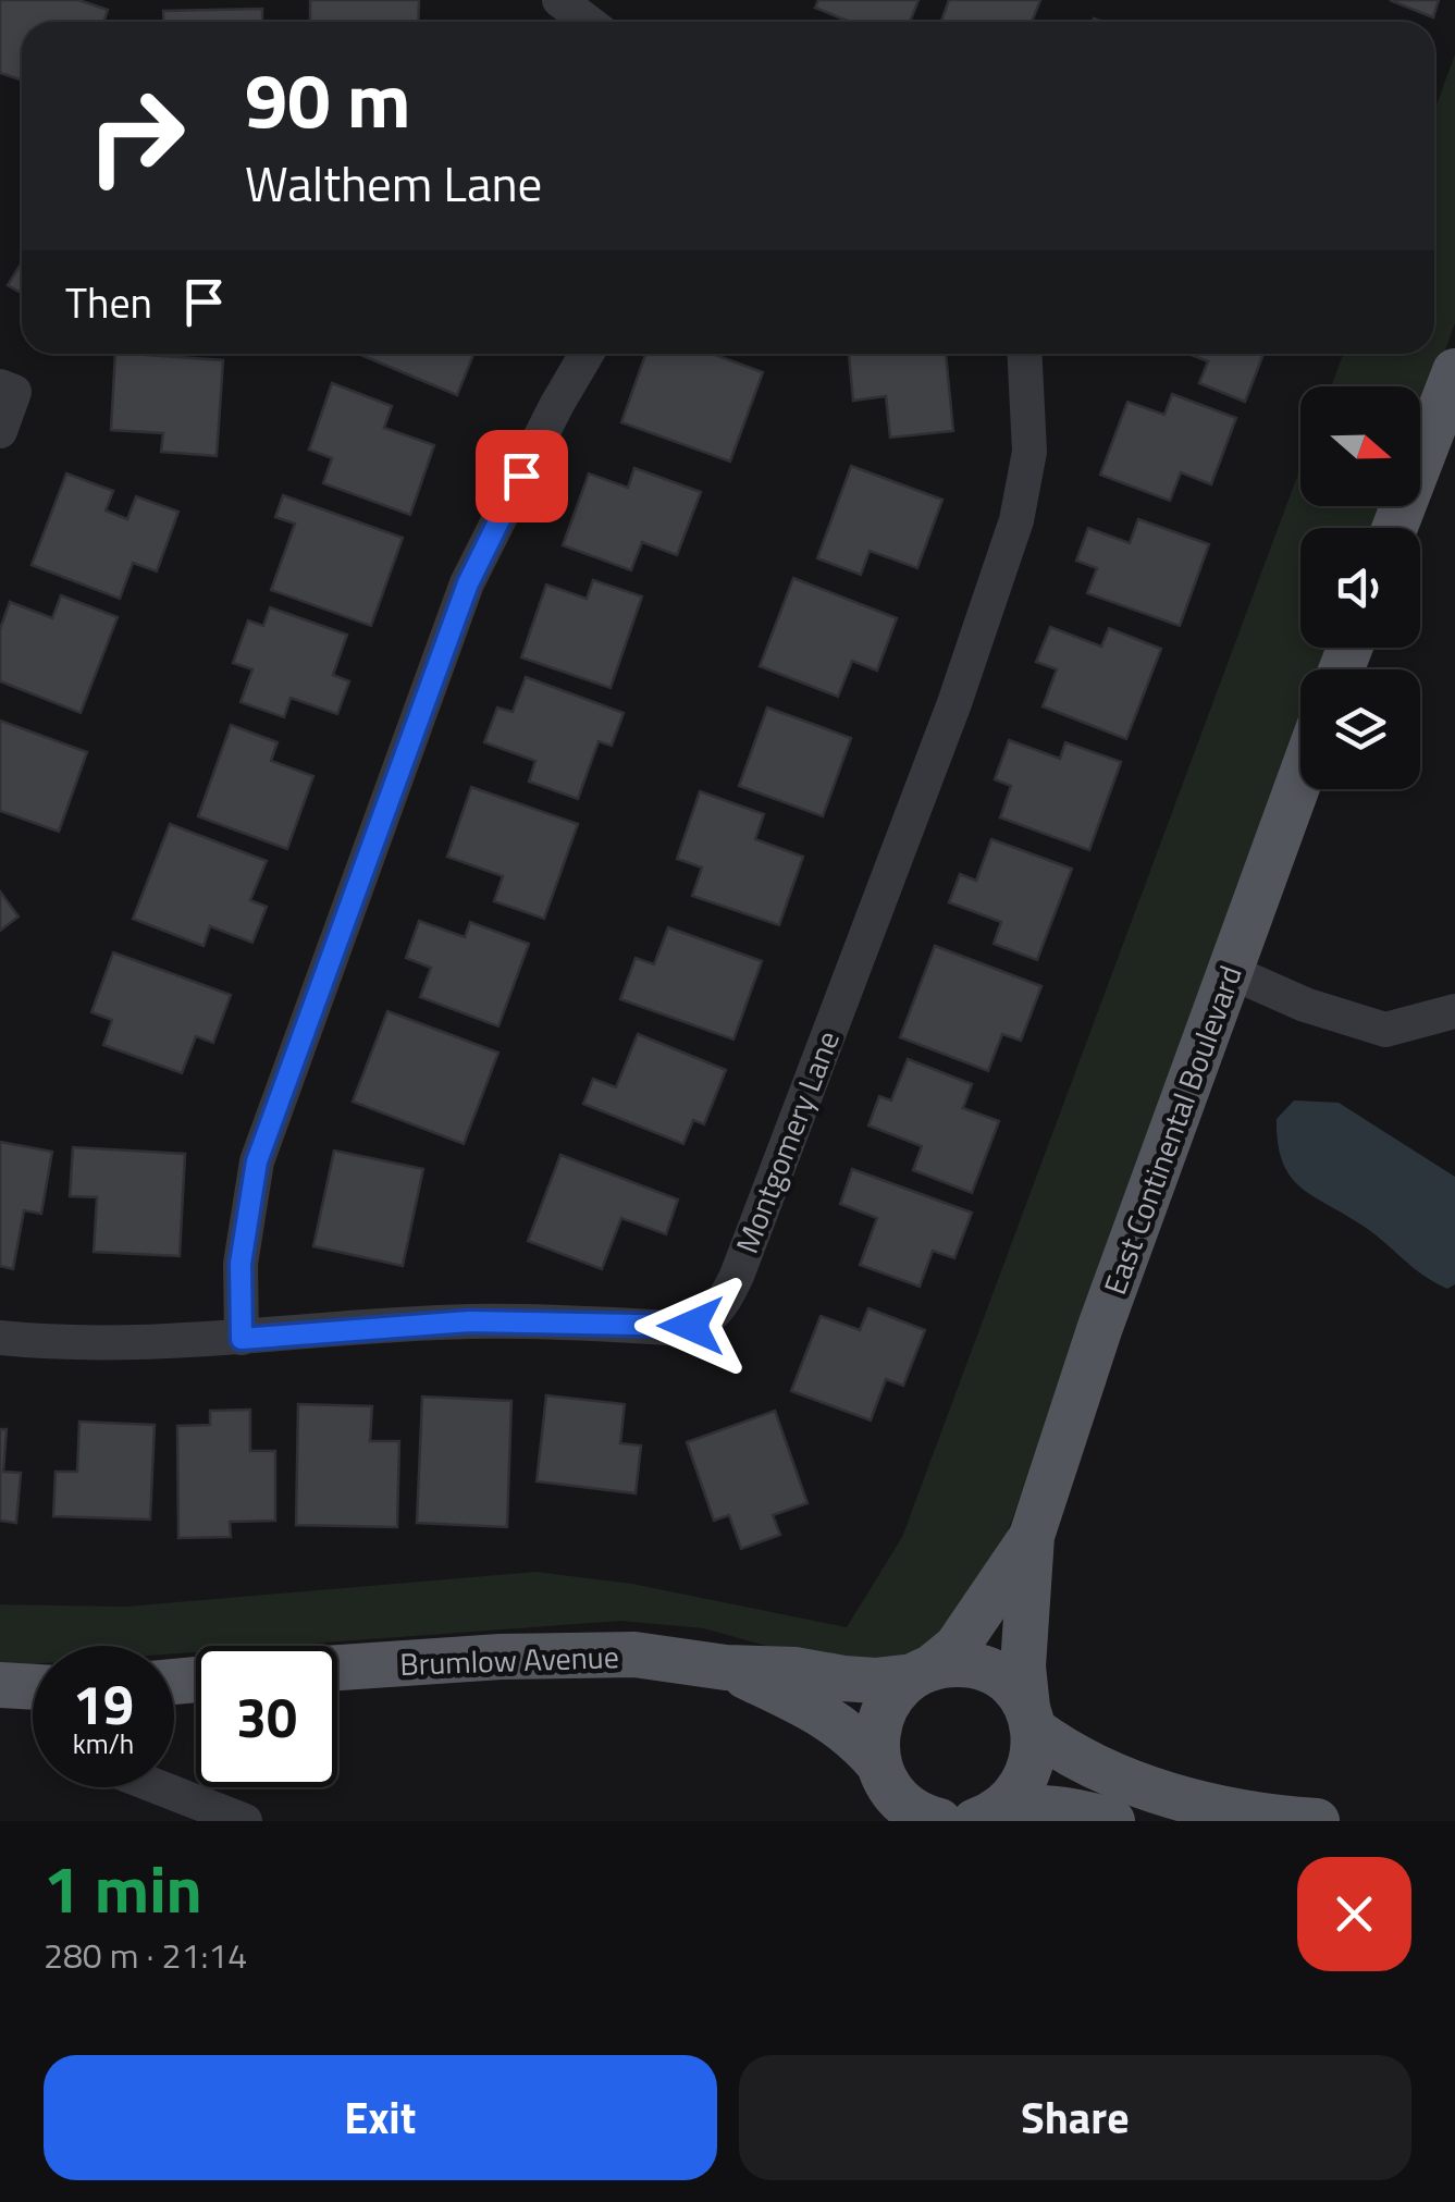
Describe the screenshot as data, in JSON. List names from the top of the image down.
{
  "streets": {
    "main road": ["East Continental Boulevard", "Brumlow Avenue"],
    "street": ["Montgomery Lane"]
  },
  "crossings": [
    ["East Continental Boulevard", "Brumlow Avenue"]
  ],
  "north": "right",
  "page": {
    "turn": ["90 m", "Walthem Lane"],
    "then": "Then",
    "speed": "19 km/h",
    "limit": "30",
    "heading": ["1 min", "280 m · 21:14"],
    "buttons": ["Exit", "Share"]
  }
}
